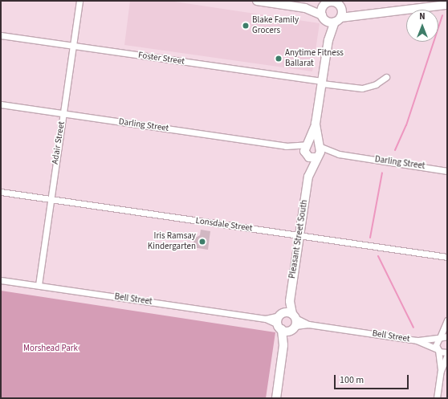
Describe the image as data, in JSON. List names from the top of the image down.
{
  "streets": {
    "street": [
      "Foster Street",
      "Darling Street",
      "Adair Street",
      "Lonsdale Street",
      "Pleasant Street South",
      "Bell Street"
    ]
  },
  "crossings": [
    ["Foster Street", "Adair Street"],
    ["Darling Street", "Adair Street"],
    ["Darling Street", "Pleasant Street South"],
    ["Adair Street", "Lonsdale Street"],
    ["Adair Street", "Bell Street"],
    ["Lonsdale Street", "Pleasant Street South"],
    ["Pleasant Street South", "Bell Street"]
  ],
  "parks": ["Morshead Park"],
  "places": ["Blake Family Grocers", "Anytime Fitness Ballarat", "Iris Ramsay Kindergarten"],
  "scale_bar": "100 m",
  "north": "top"
}
